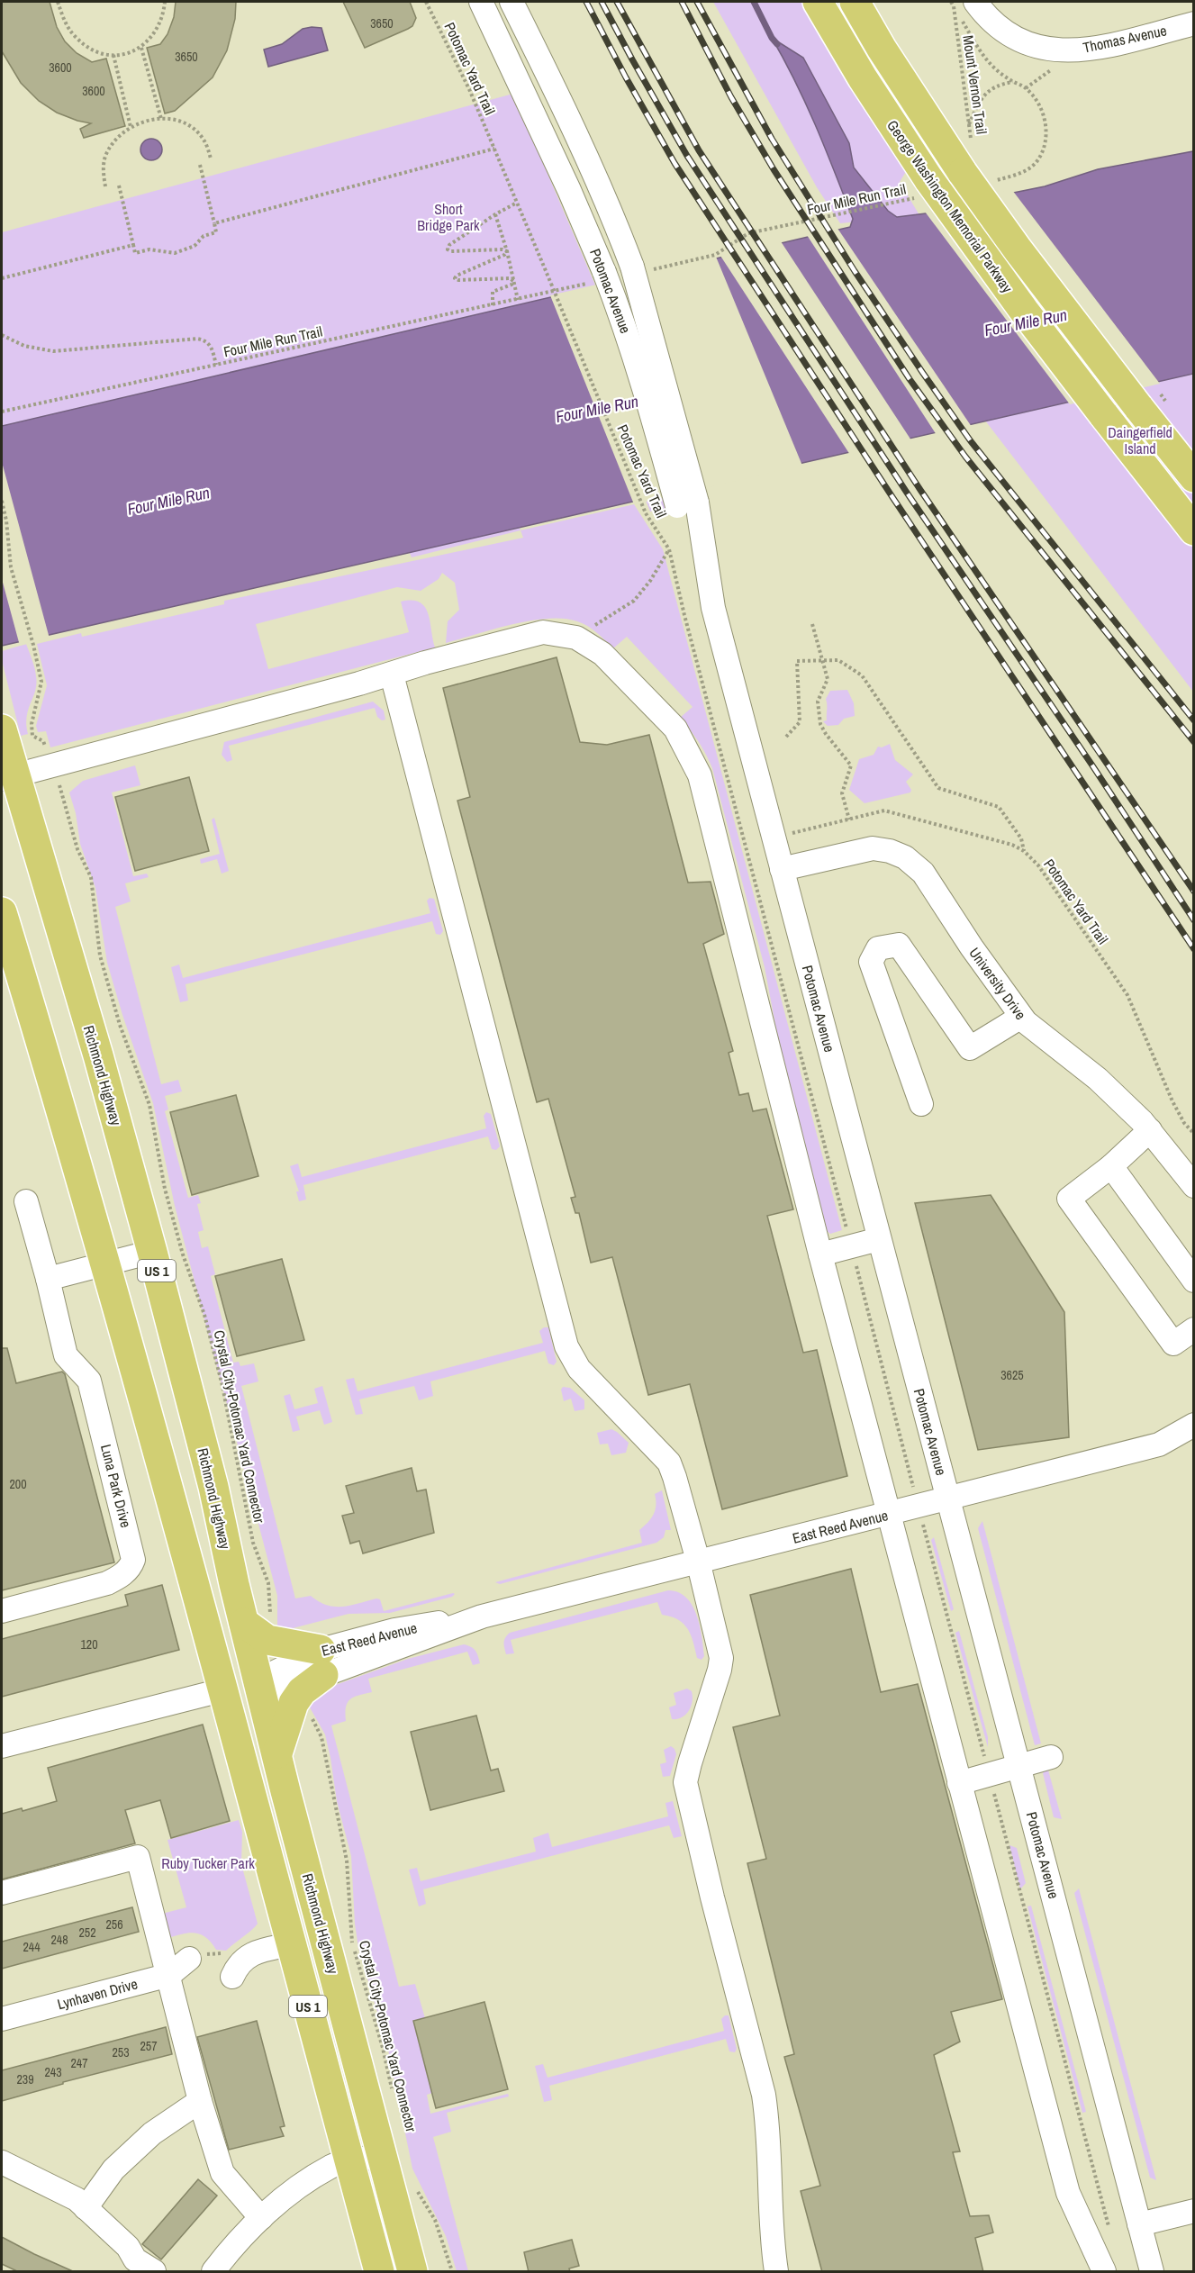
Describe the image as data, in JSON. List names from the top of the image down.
{
  "streets": {
    "highway": ["George Washington Memorial Parkway", "Richmond Highway", "US 1"],
    "street": [
      "Thomas Avenue",
      "Potomac Avenue",
      "University Drive",
      "Luna Park Drive",
      "East Reed Avenue",
      "Lynhaven Drive"
    ],
    "path": [
      "Potomac Yard Trail",
      "Mount Vernon Trail",
      "Four Mile Run Trail",
      "Crystal City-Potomac Yard Connector"
    ]
  },
  "crossings": [
    ["Thomas Avenue", "Mount Vernon Trail"],
    ["Four Mile Run Trail", "George Washington Memorial Parkway"],
    ["Potomac Avenue", "University Drive"],
    ["Potomac Avenue", "East Reed Avenue"],
    ["Richmond Highway", "Crystal City-Potomac Yard Connector"],
    ["Richmond Highway", "East Reed Avenue"],
    ["Crystal City-Potomac Yard Connector", "East Reed Avenue"]
  ],
  "water": ["Four Mile Run"],
  "parks": ["Short Bridge Park", "Daingerfield Island", "Ruby Tucker Park"],
  "house_numbers": [
    "3650",
    "3650",
    "3600",
    "3600",
    "3625",
    "200",
    "120",
    "256",
    "252",
    "248",
    "244",
    "257",
    "253",
    "247",
    "243",
    "239"
  ]
}
